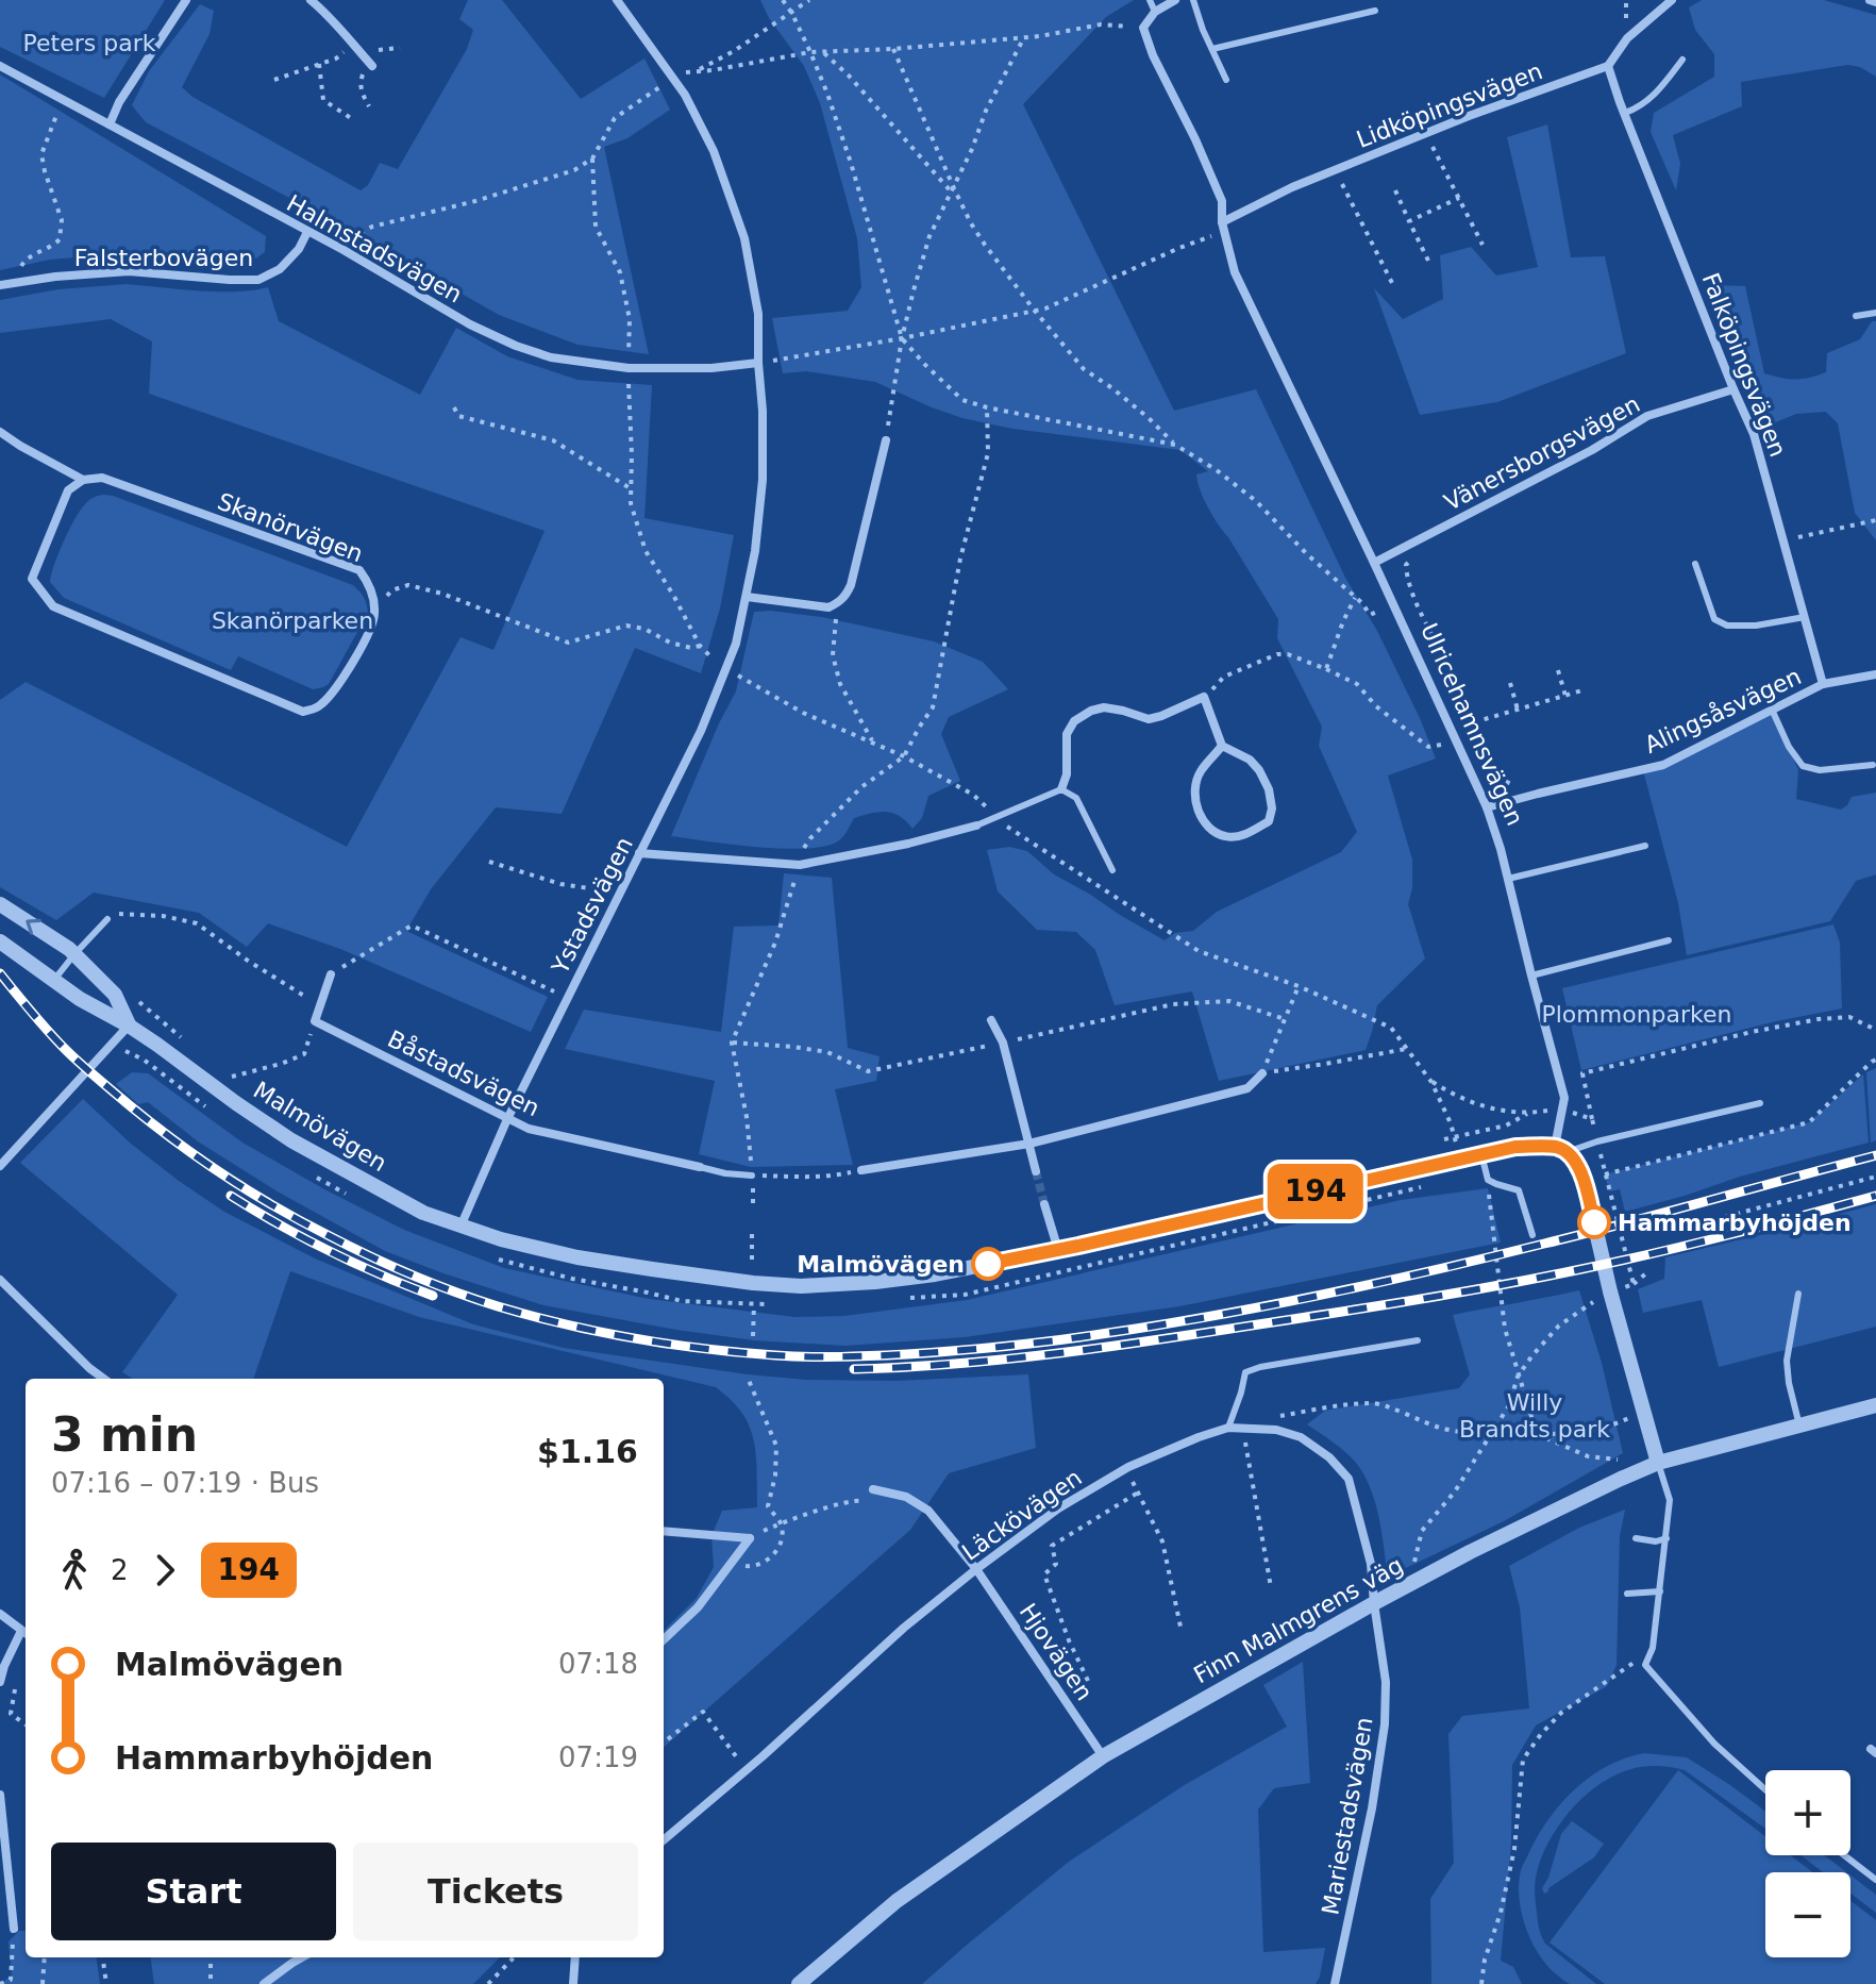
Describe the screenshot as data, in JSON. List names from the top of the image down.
{
  "streets": {
    "street": [
      "Lidköpingsvägen",
      "Halmstadsvägen",
      "Falsterbovägen",
      "Falköpingsvägen",
      "Vänersborgsvägen",
      "Skanörvägen",
      "Alingsåsvägen",
      "Ulricehamnsvägen",
      "Ystadsvägen",
      "Båstadsvägen",
      "Malmövägen",
      "Läckövägen",
      "Finn Malmgrens väg",
      "Hjovägen",
      "Mariestadsvägen"
    ]
  },
  "crossings": [
    ["Lidköpingsvägen", "Falköpingsvägen"],
    ["Lidköpingsvägen", "Ulricehamnsvägen"],
    ["Halmstadsvägen", "Falsterbovägen"],
    ["Halmstadsvägen", "Ystadsvägen"],
    ["Falköpingsvägen", "Vänersborgsvägen"],
    ["Falköpingsvägen", "Alingsåsvägen"],
    ["Vänersborgsvägen", "Ulricehamnsvägen"],
    ["Alingsåsvägen", "Ulricehamnsvägen"],
    ["Ulricehamnsvägen", "Malmövägen"],
    ["Ystadsvägen", "Båstadsvägen"],
    ["Ystadsvägen", "Malmövägen"],
    ["Läckövägen", "Finn Malmgrens väg"],
    ["Läckövägen", "Hjovägen"],
    ["Läckövägen", "Mariestadsvägen"],
    ["Finn Malmgrens väg", "Hjovägen"],
    ["Finn Malmgrens väg", "Mariestadsvägen"]
  ],
  "parks": [
    "Peters park",
    "Skanörparken",
    "Plommonparken",
    "Willy Brandts park"
  ],
  "places": ["Hammarbyhöjden", "Malmövägen"],
  "lines": ["bus line 194"],
  "page": {
    "on_map": "194",
    "heading": ["3 min", "07:16 – 07:19 · Bus", "$1.16"],
    "legs": ["2", "194"],
    "list": [
      {
        "name": "Malmövägen",
        "value": "07:18"
      },
      {
        "name": "Hammarbyhöjden",
        "value": "07:19"
      }
    ],
    "map_buttons": ["+", "−"],
    "buttons": ["Start", "Tickets"]
  }
}
